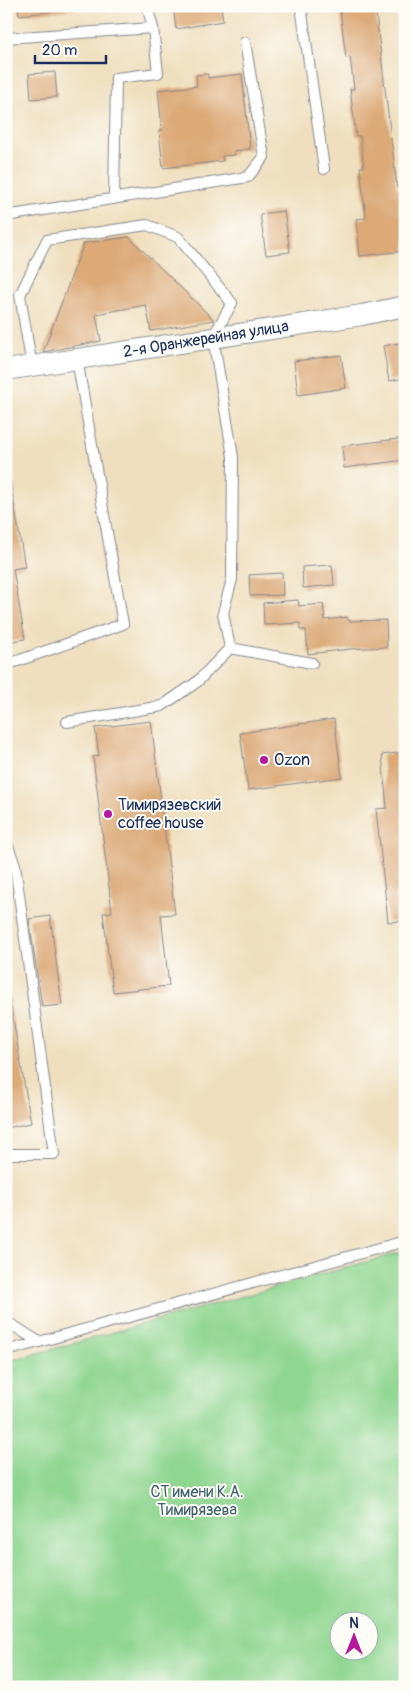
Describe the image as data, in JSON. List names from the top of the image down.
{
  "streets": {
    "street": ["2-я Оранжерейная улица"]
  },
  "parks": ["СТ имени К.А. Тимирязева"],
  "places": ["Ozon", "Тимирязевский coffee house"],
  "scale_bar": "20 m",
  "north": "top"
}
